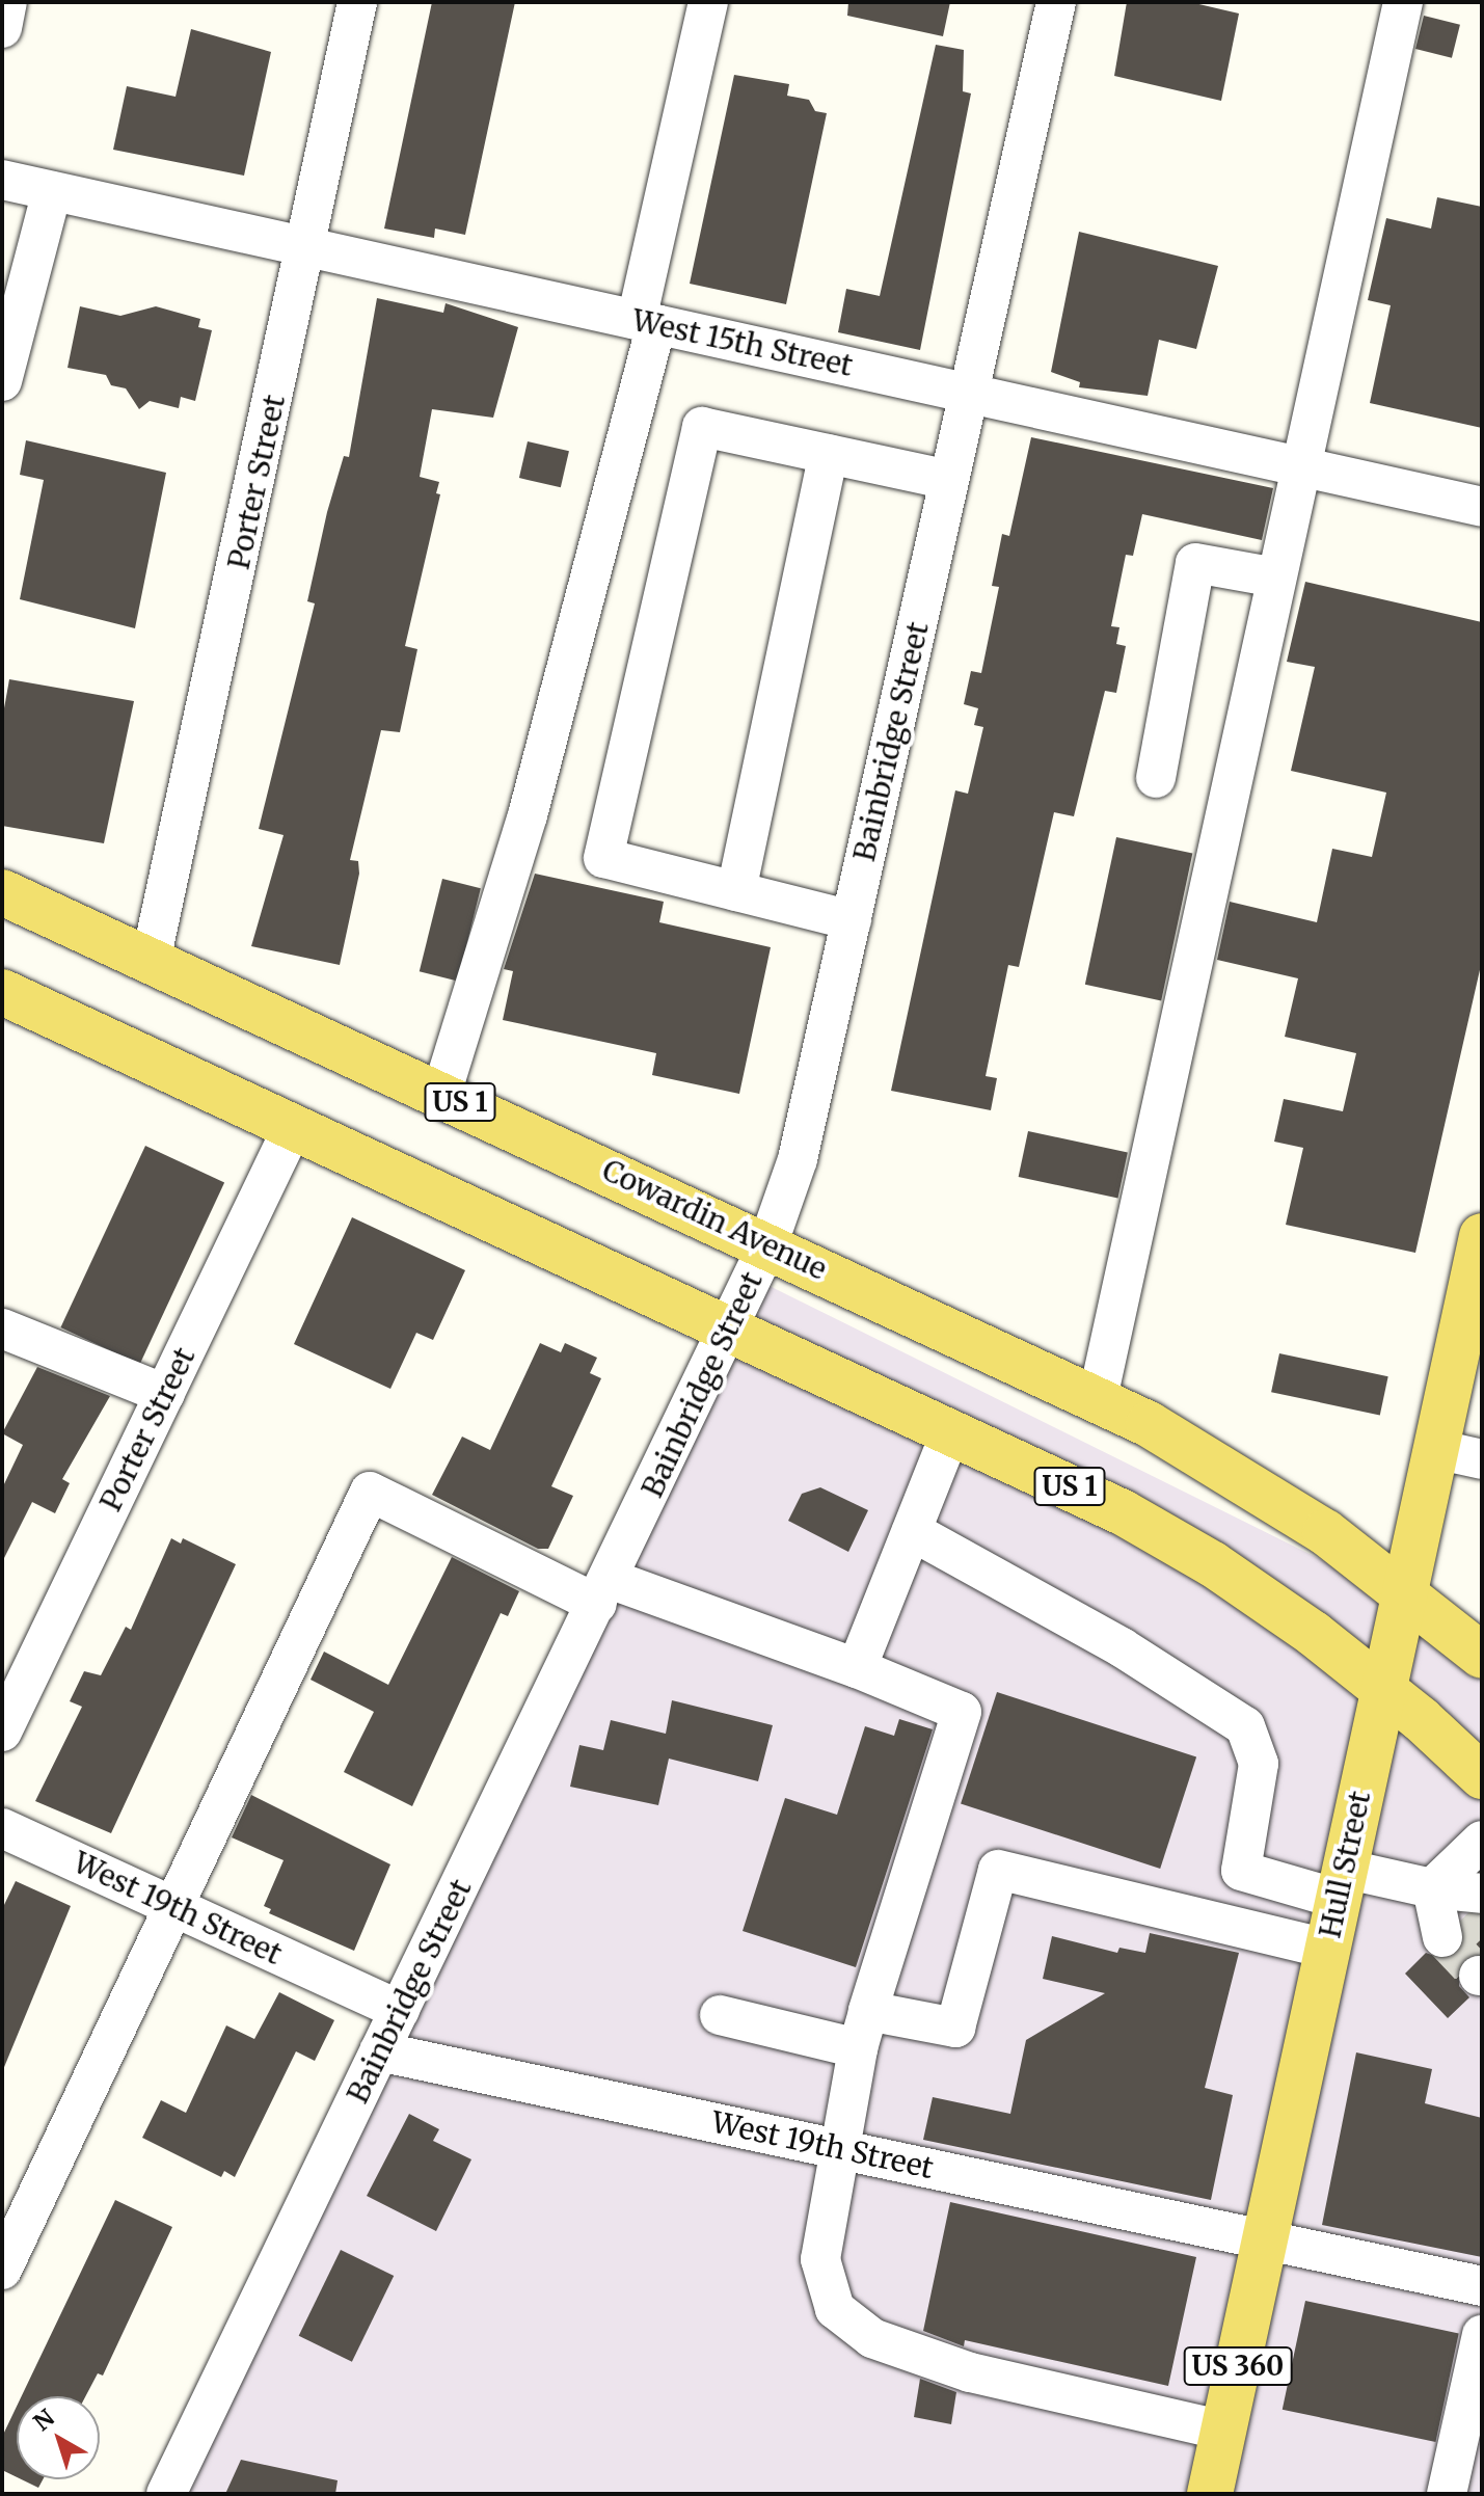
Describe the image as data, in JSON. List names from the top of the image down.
{
  "streets": {
    "main road": [
      "US 1",
      "Cowardin Avenue",
      "Hull Street",
      "US 360"
    ],
    "street": [
      "West 15th Street",
      "Porter Street",
      "Bainbridge Street",
      "West 19th Street"
    ]
  },
  "crossings": [
    ["West 15th Street", "Porter Street"],
    ["West 15th Street", "Bainbridge Street"],
    ["Porter Street", "US 1"],
    ["Porter Street", "Cowardin Avenue"],
    ["Bainbridge Street", "US 1"],
    ["Bainbridge Street", "Cowardin Avenue"],
    ["Bainbridge Street", "West 19th Street"],
    ["US 1", "Cowardin Avenue"],
    ["US 1", "Hull Street"],
    ["Cowardin Avenue", "Hull Street"],
    ["Hull Street", "West 19th Street"]
  ],
  "north": "top left"
}
